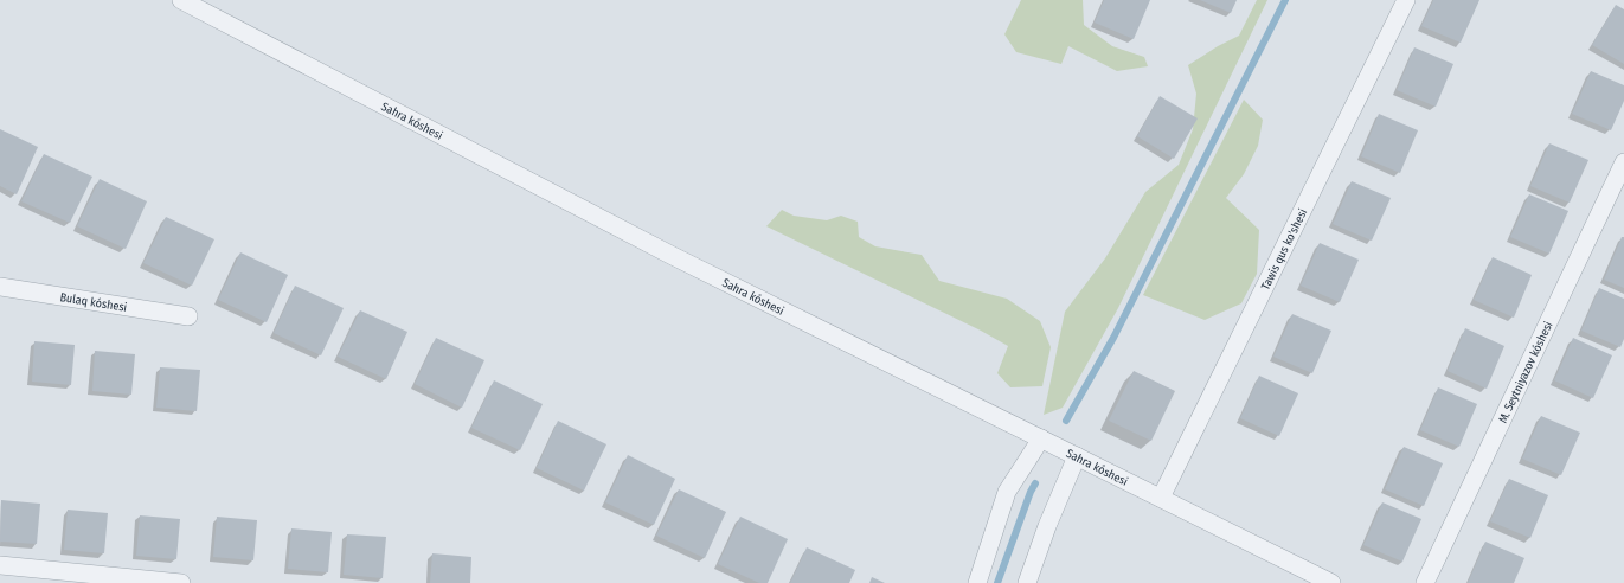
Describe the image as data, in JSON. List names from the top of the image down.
{
  "streets": {
    "street": [
      "Sahra kóshesi",
      "Tawis qus ko'shesi",
      "Bulaq kóshesi",
      "M. Seytniyazov kóshesi"
    ]
  },
  "crossings": [
    ["Sahra kóshesi", "Tawis qus ko'shesi"]
  ]
}
